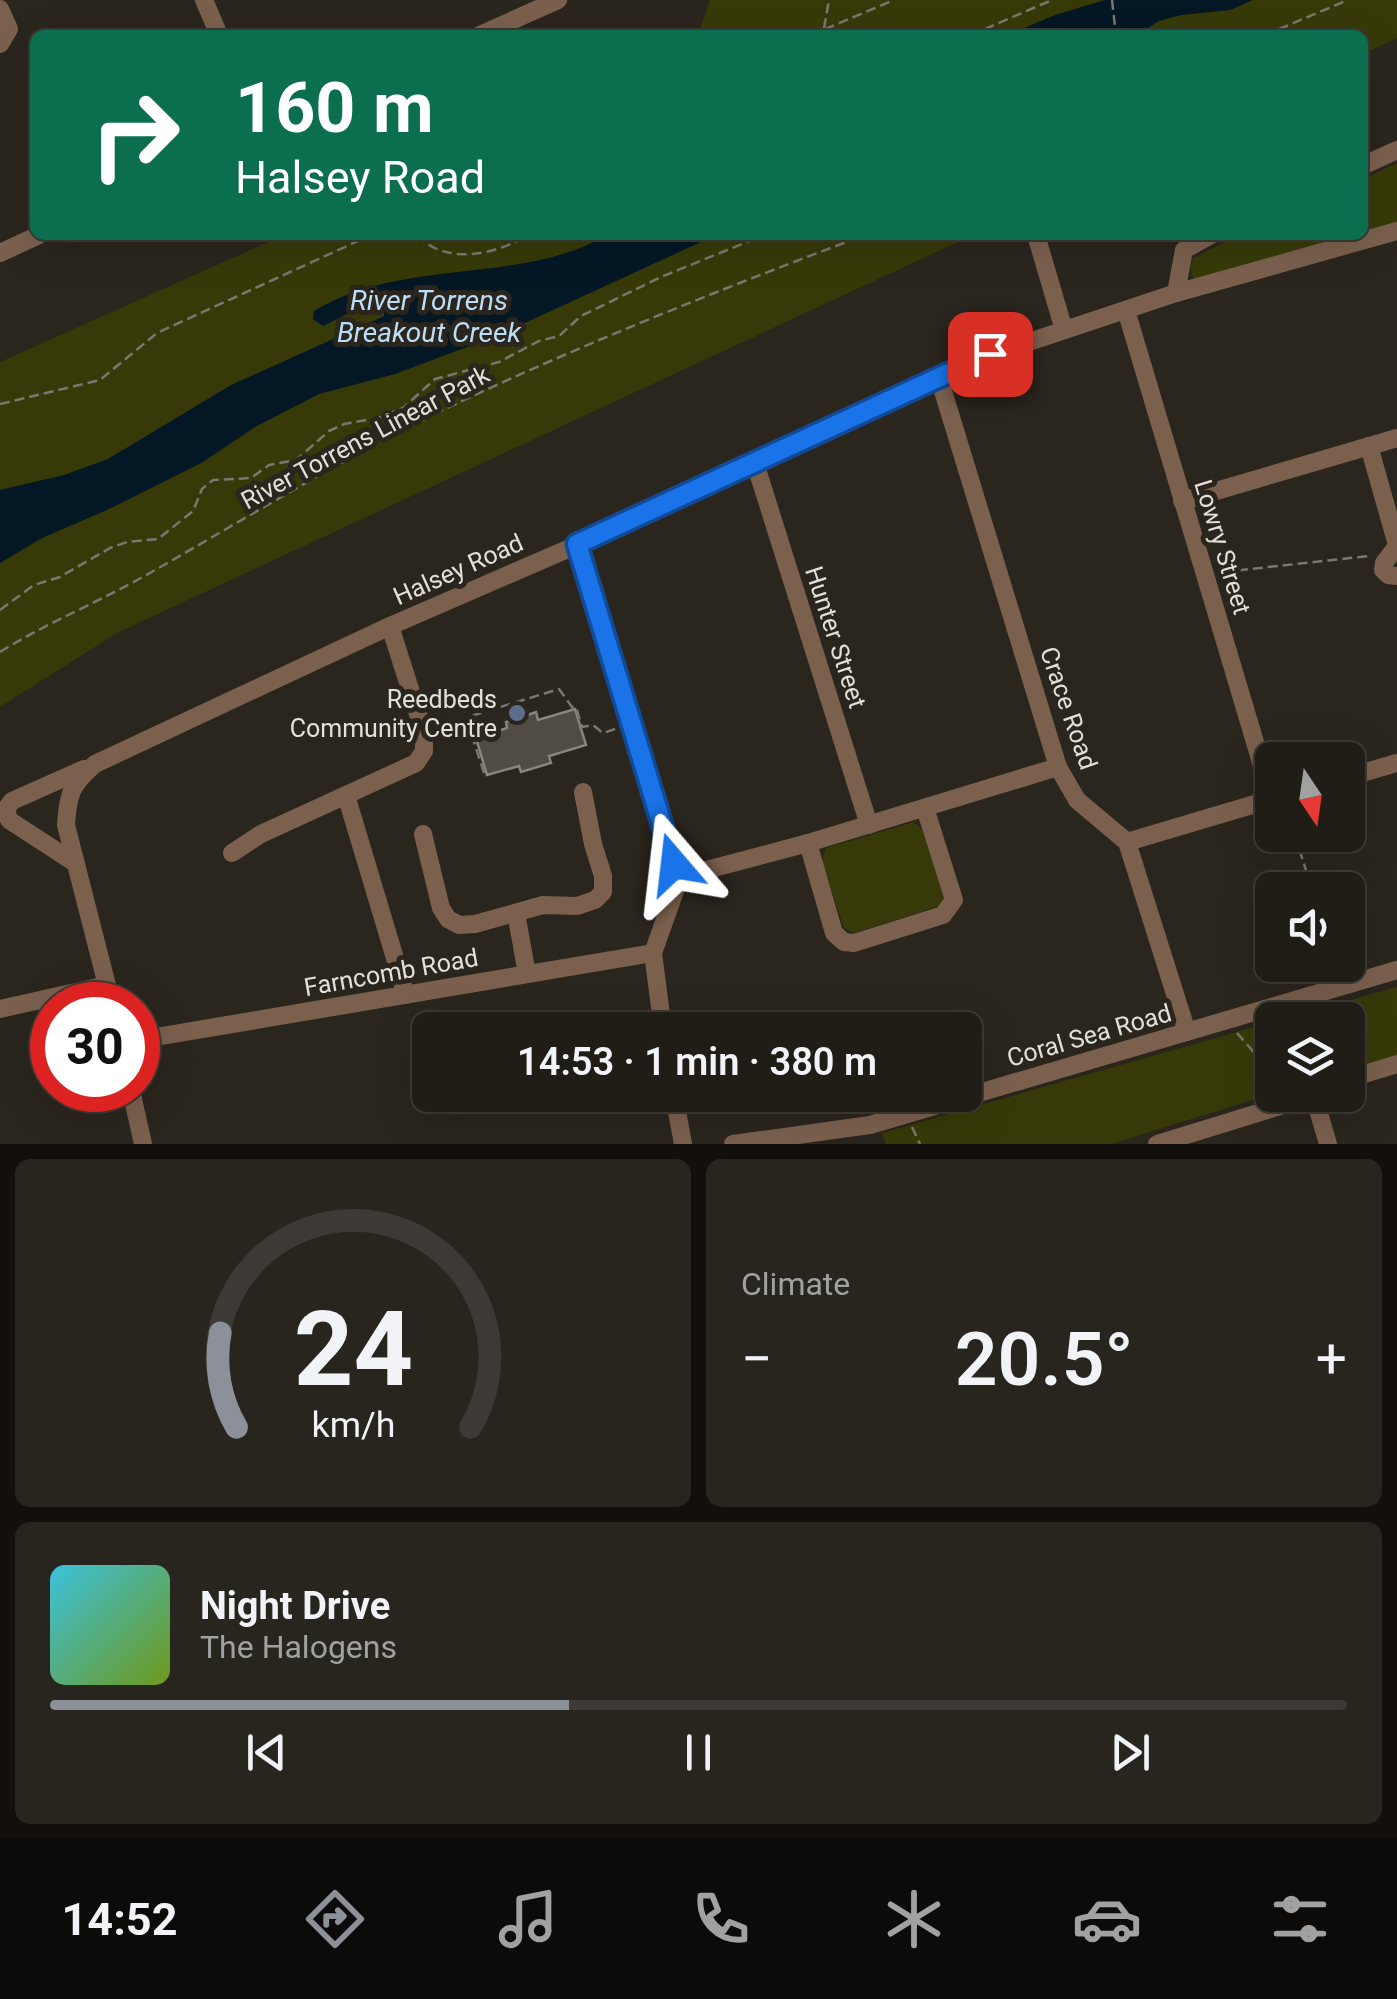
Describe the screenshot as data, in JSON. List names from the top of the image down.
{
  "streets": {
    "street": [
      "Lowry Street",
      "Halsey Road",
      "Hunter Street",
      "Crace Road",
      "Farncomb Road",
      "Coral Sea Road"
    ],
    "path": ["River Torrens Linear Park"]
  },
  "crossings": [
    ["Lowry Street", "Halsey Road"],
    ["Halsey Road", "Hunter Street"],
    ["Halsey Road", "Crace Road"]
  ],
  "water": ["River Torrens Breakout Creek"],
  "places": ["Reedbeds Community Centre"],
  "north": "bottom",
  "page": {
    "turn": ["160 m", "Halsey Road"],
    "limit": "30",
    "trip": "14:53 · 1 min · 380 m",
    "tile": "Climate",
    "heat": ["−", "20.5°", "+"],
    "song": ["Night Drive", "The Halogens"],
    "tabs": "14:52",
    "gauge": ["24", "km/h"]
  }
}
